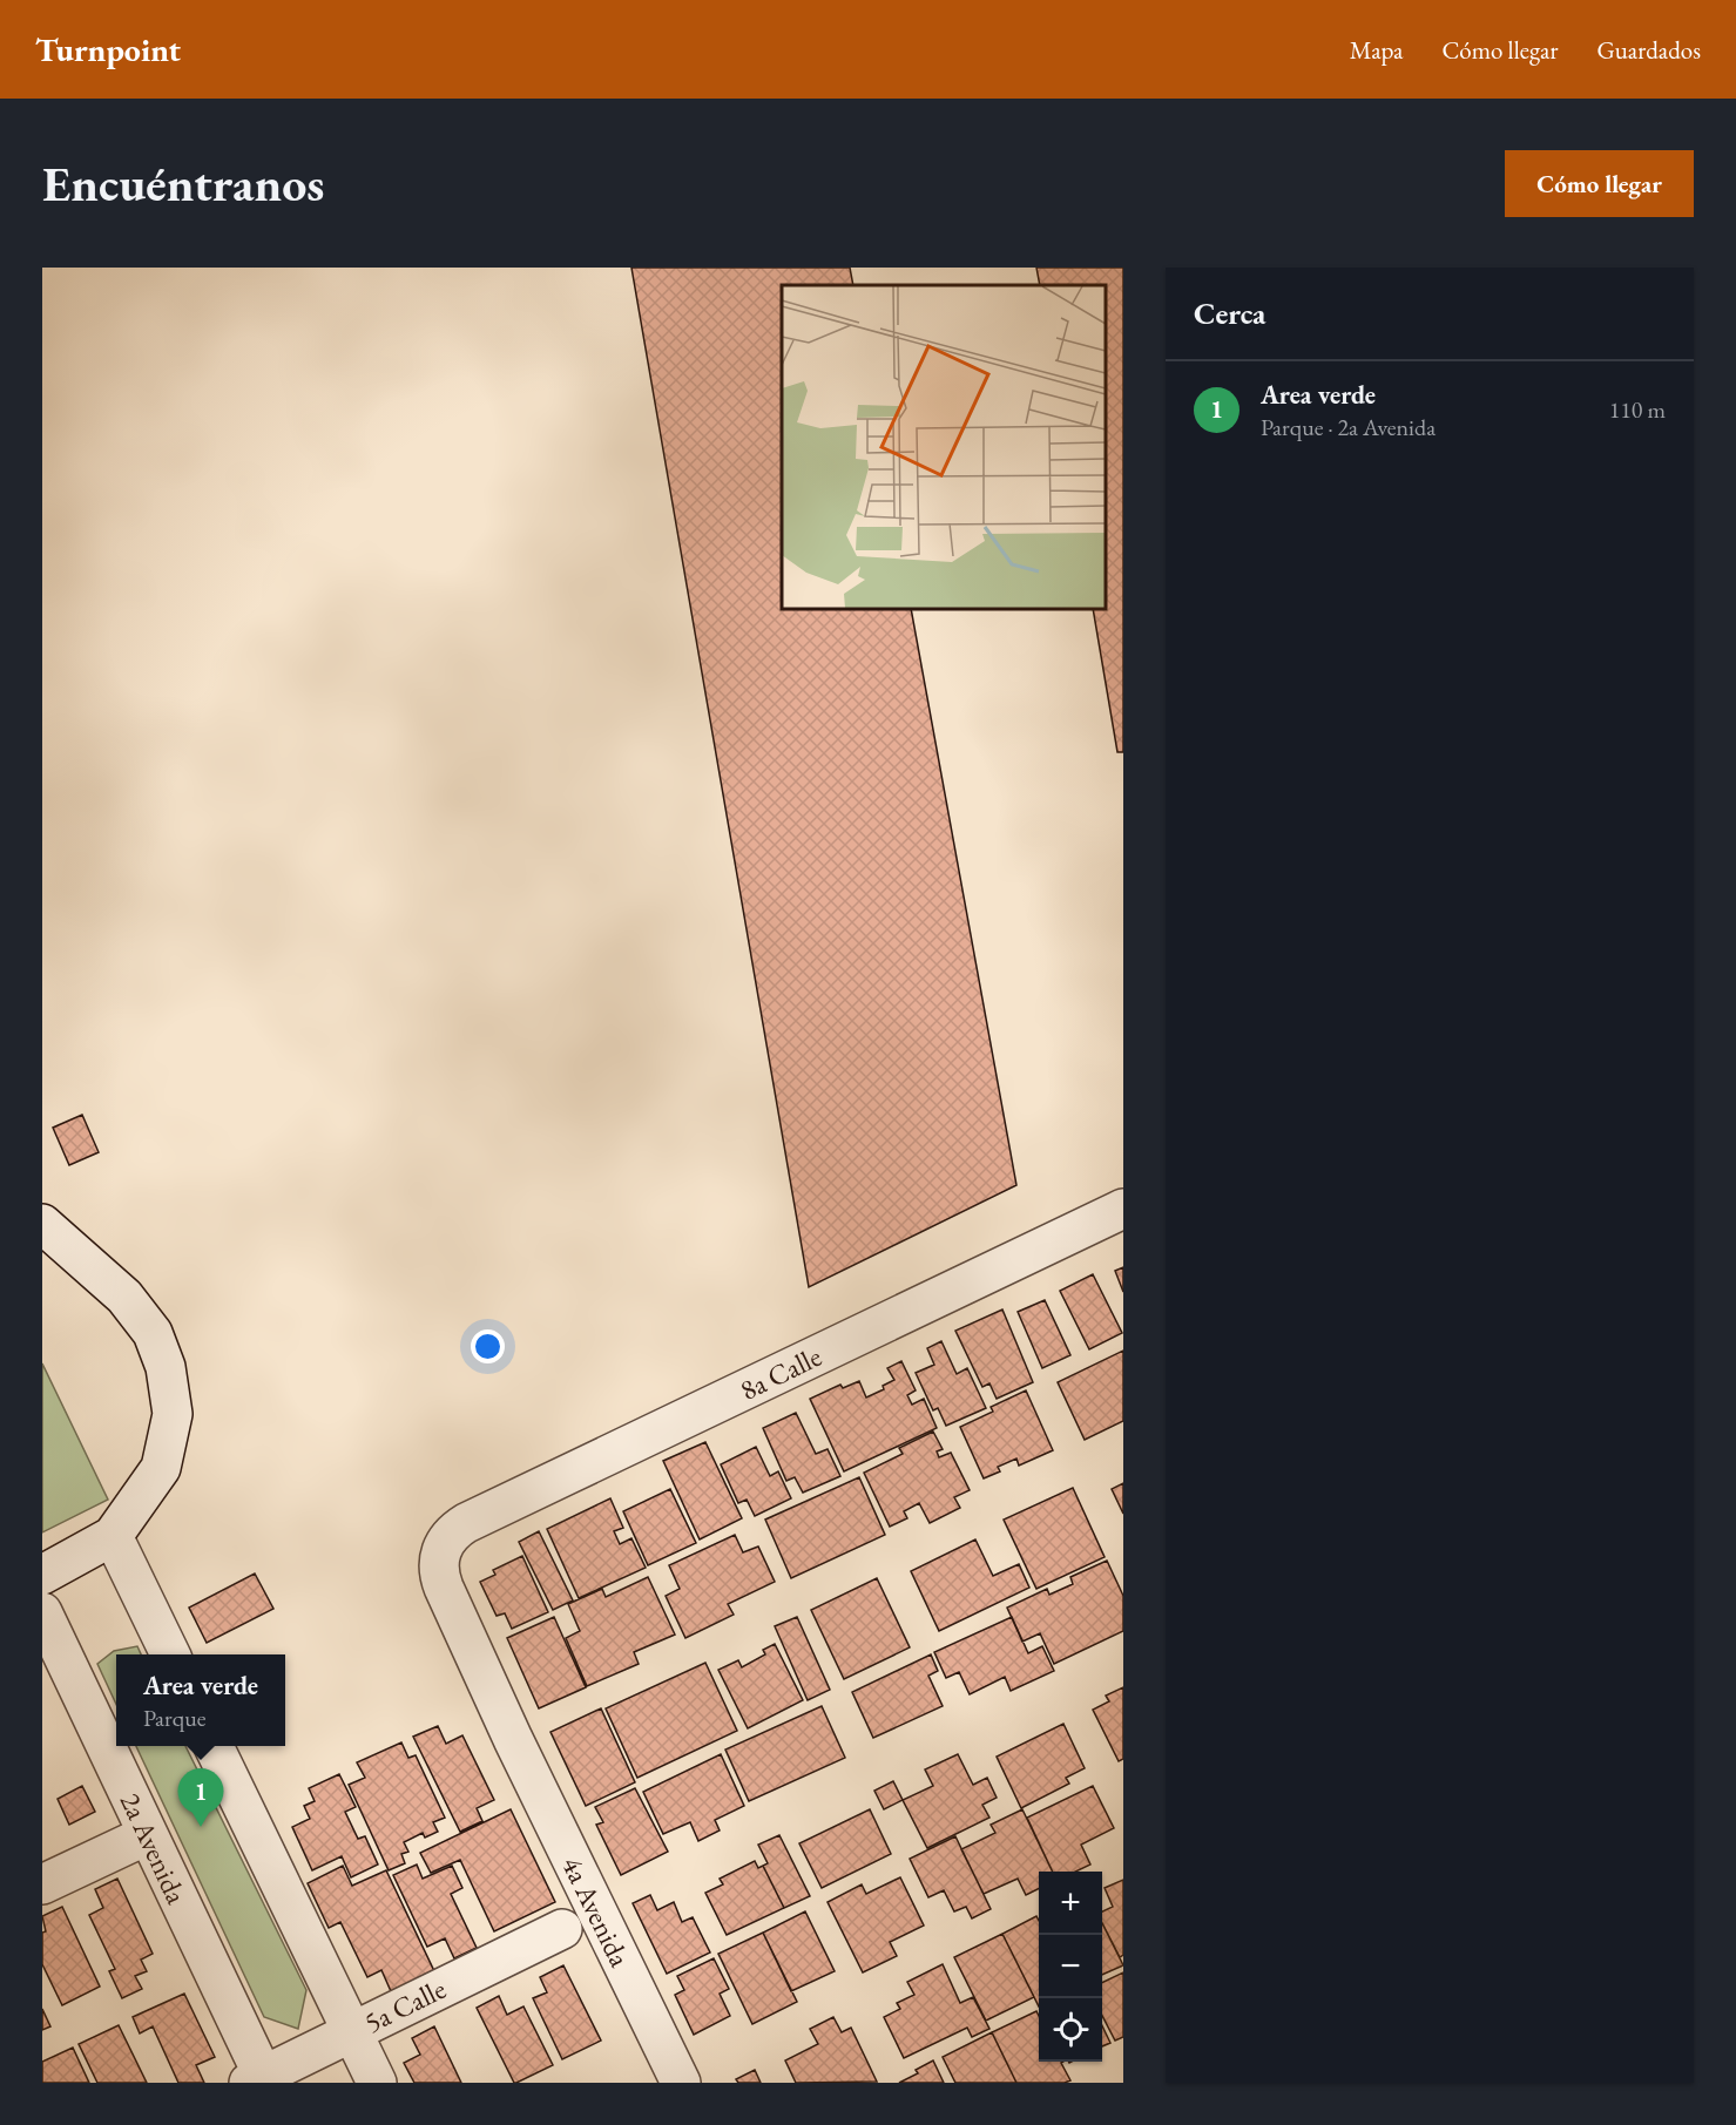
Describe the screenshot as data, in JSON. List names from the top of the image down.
{
  "streets": {
    "street": [
      "8a Calle",
      "2a Avenida",
      "4a Avenida",
      "5a Calle"
    ]
  },
  "crossings": [
    ["8a Calle", "4a Avenida"],
    ["2a Avenida", "5a Calle"]
  ],
  "page": {
    "header": "Turnpoint",
    "nav": ["Mapa", "Cómo llegar", "Guardados"],
    "buttons": "Cómo llegar",
    "title": "Encuéntranos",
    "heading": "Cerca",
    "list": [
      {
        "mark": "1",
        "name": "Area verde",
        "note": "Parque · 2a Avenida",
        "value": "110 m"
      }
    ],
    "popup": ["Area verde", "Parque"],
    "pins": "1",
    "map_buttons": ["+", "−"]
  }
}
